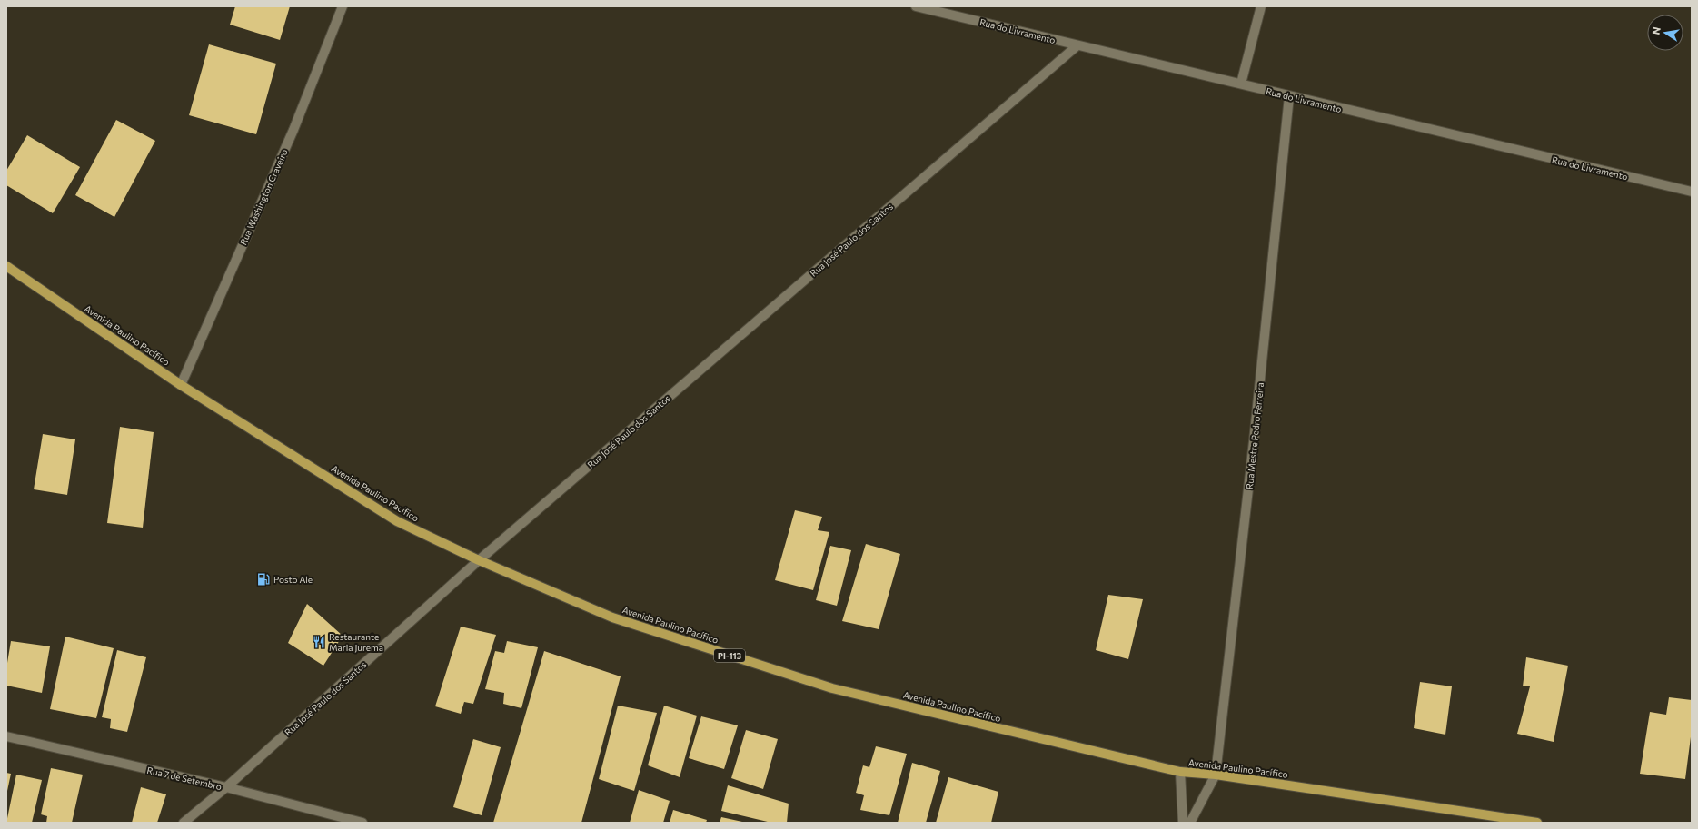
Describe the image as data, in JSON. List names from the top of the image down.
{
  "streets": {
    "main road": ["Avenida Paulino Pacífico", "PI-113"],
    "street": [
      "Rua do Livramento",
      "Rua Washington Craveiro",
      "Rua José Paulo dos Santos",
      "Rua Mestre Pedro Ferreira",
      "Rua 7 de Setembro"
    ]
  },
  "crossings": [
    ["Rua do Livramento", "Rua José Paulo dos Santos"],
    ["Rua do Livramento", "Rua Mestre Pedro Ferreira"],
    ["Rua Washington Craveiro", "Avenida Paulino Pacífico"],
    ["Rua José Paulo dos Santos", "Avenida Paulino Pacífico"],
    ["Rua José Paulo dos Santos", "Rua 7 de Setembro"],
    ["Avenida Paulino Pacífico", "Rua Mestre Pedro Ferreira"]
  ],
  "places": {
    "fuel station": ["Posto Ale"],
    "restaurant": ["Restaurante Maria Jurema"]
  },
  "north": "left"
}
